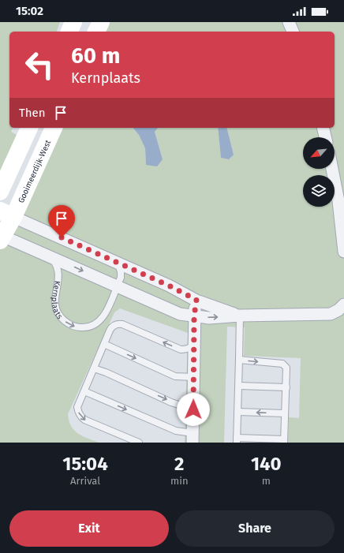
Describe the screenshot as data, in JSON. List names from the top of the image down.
{
  "streets": {
    "street": ["Gooimeerdijk-West"],
    "lane": ["Kernplaats"]
  },
  "north": "bottom left",
  "page": {
    "status": "15:02",
    "turn": ["60 m", "Kernplaats"],
    "then": "Then",
    "eta": [
      "15:04",
      "Arrival",
      "2",
      "min",
      "140",
      "m"
    ],
    "buttons": ["Exit", "Share"]
  }
}
